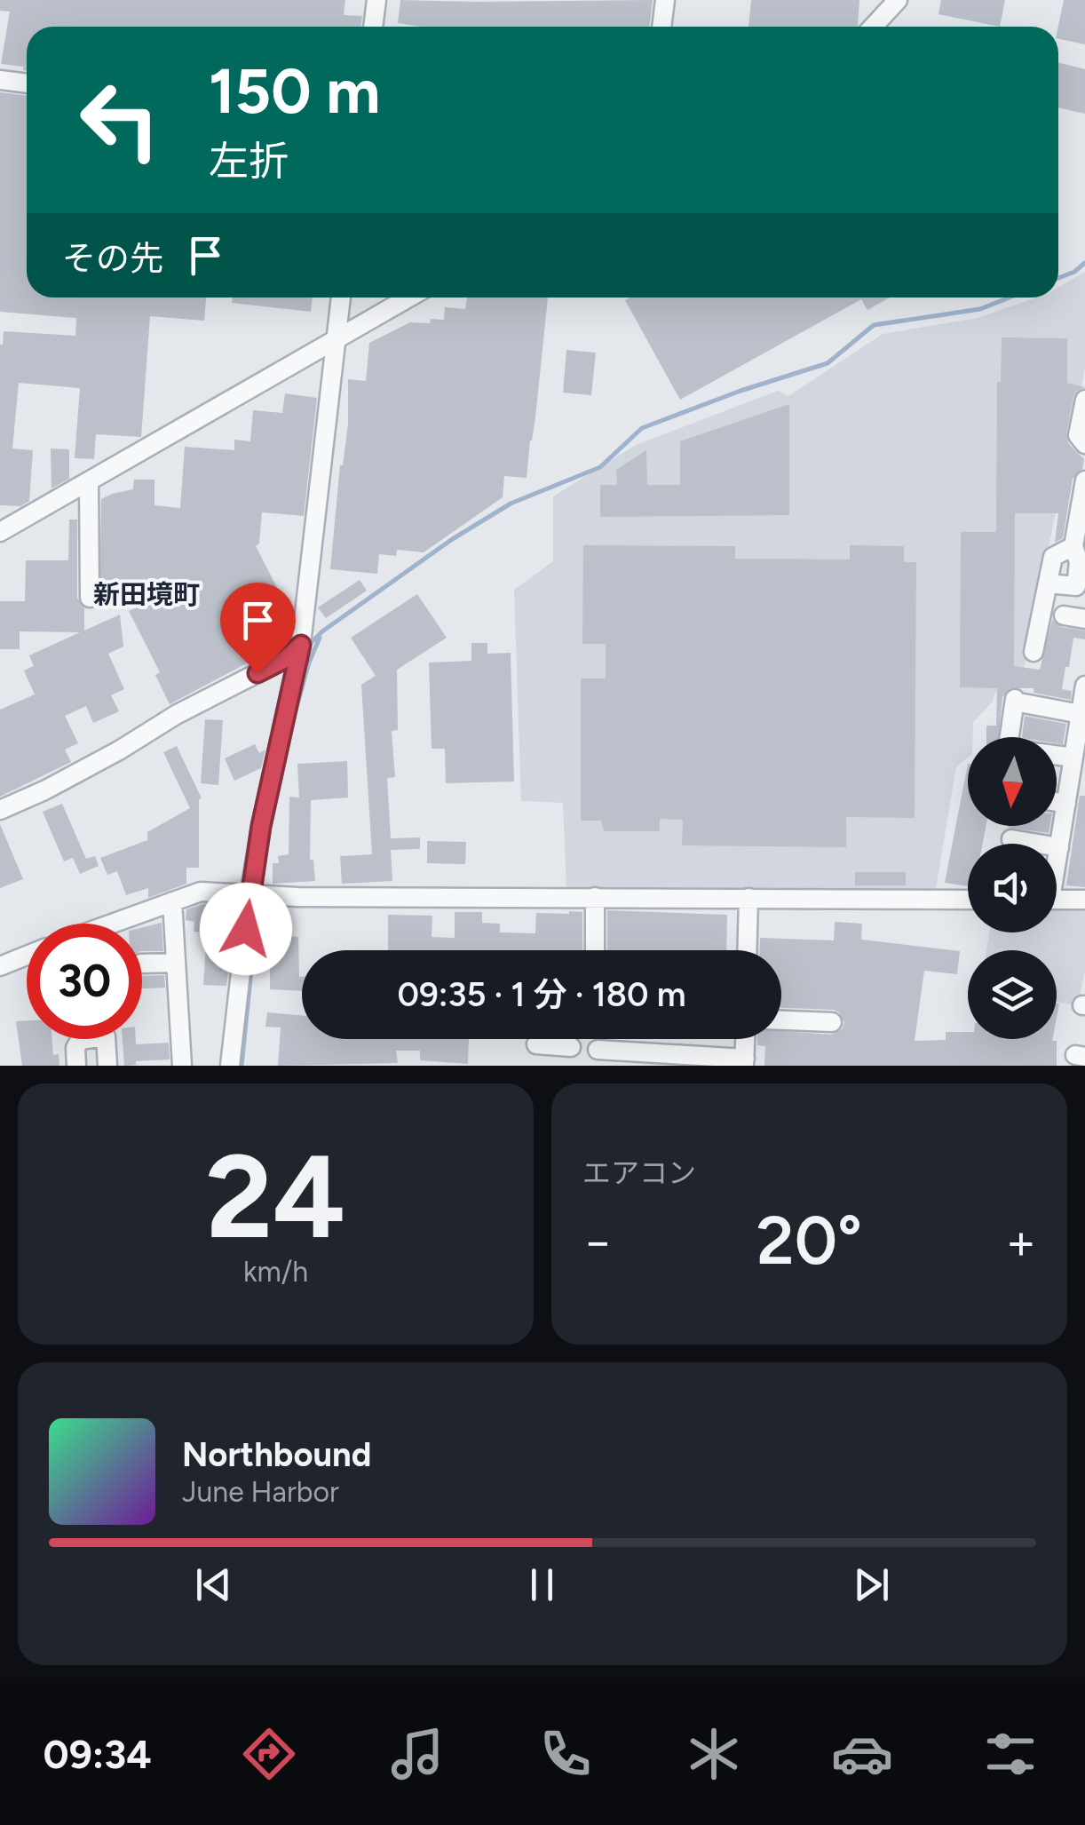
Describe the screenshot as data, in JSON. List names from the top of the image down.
{
  "districts": ["新田境町"],
  "north": "bottom",
  "page": {
    "turn": ["150 m", "左折"],
    "then": "その先",
    "limit": "30",
    "trip": "09:35 · 1 分 · 180 m",
    "tile": [
      ["24", "km/h"],
      "エアコン"
    ],
    "heat": ["−", "20°", "+"],
    "song": ["Northbound", "June Harbor"],
    "tabs": "09:34"
  }
}
